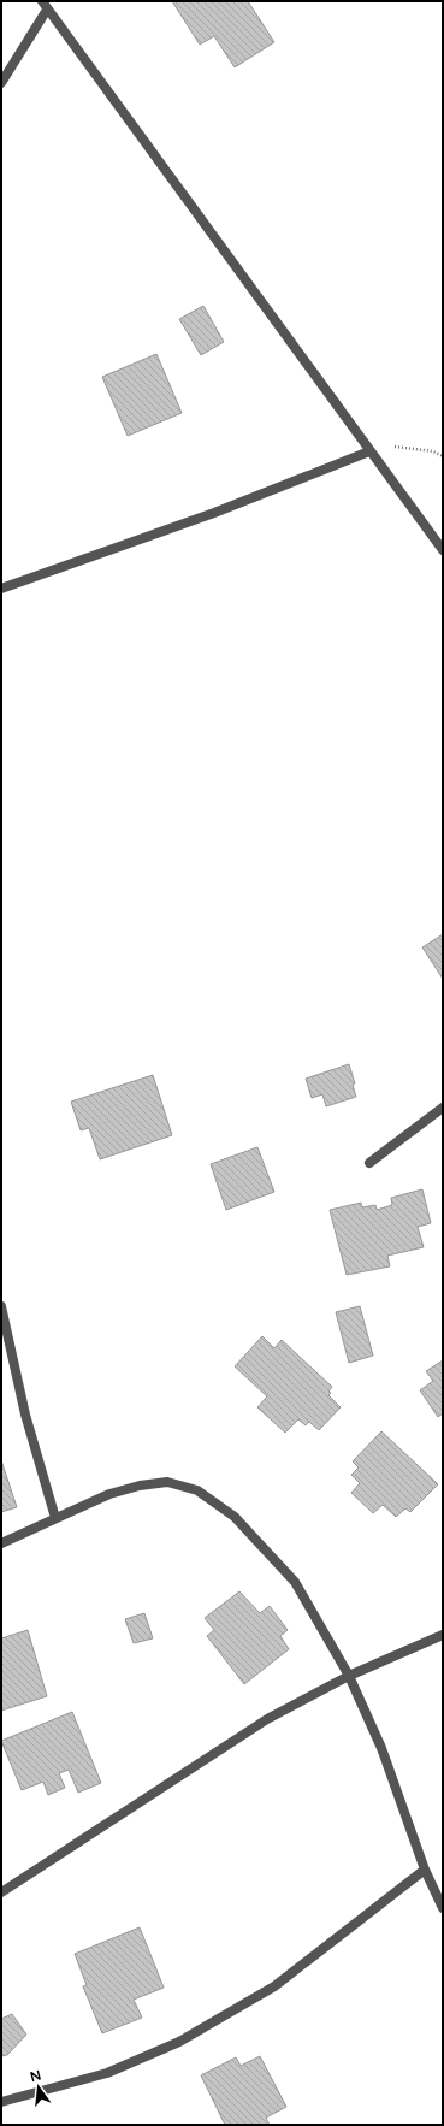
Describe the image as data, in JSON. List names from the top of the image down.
{
  "north": "top"
}
